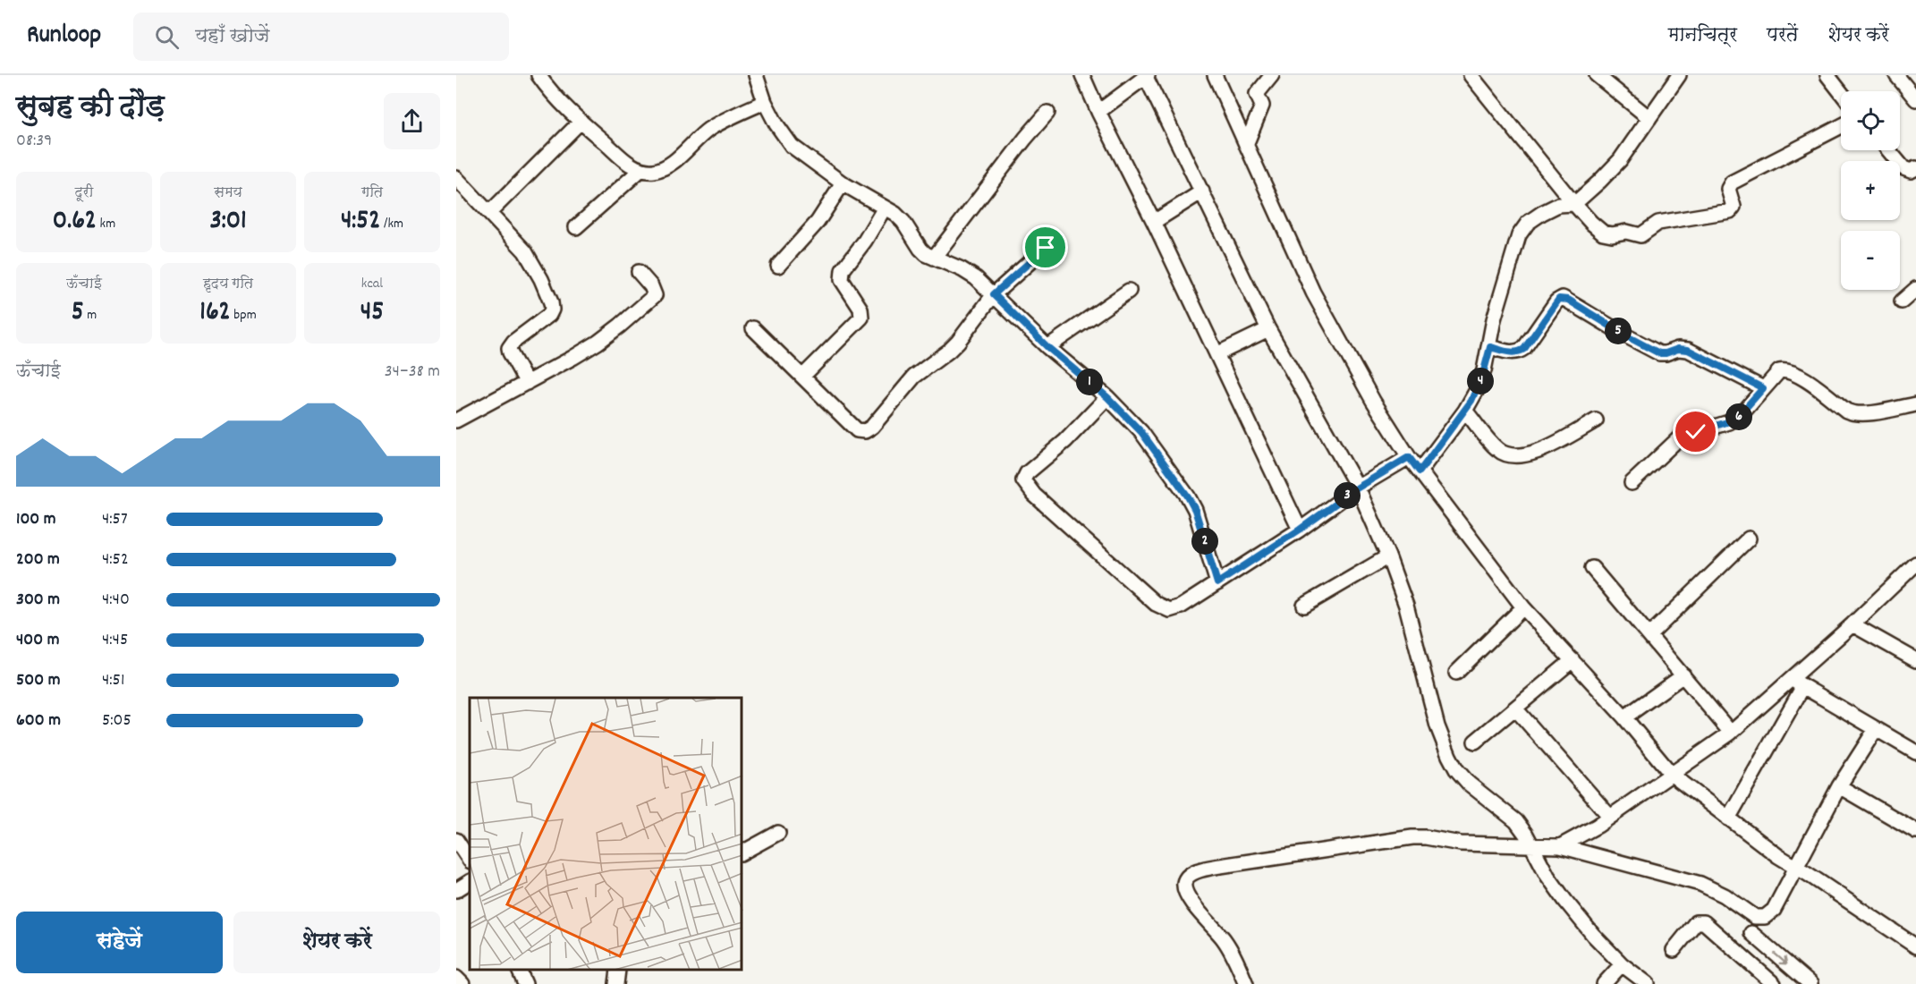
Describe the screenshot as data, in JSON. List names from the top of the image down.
{
  "page": {
    "header": "Runloop",
    "search": "यहाँ खोजें",
    "nav": ["मानचित्र", "परतें", "शेयर करें"],
    "heading": ["सुबह की दौड़", "08:39"],
    "map_buttons": ["+", "−"],
    "stats": [
      ["दूरी", "0.62 km"],
      ["समय", "3:01"],
      ["गति", "4:52 /km"],
      ["ऊँचाई", "5 m"],
      ["हृदय गति", "162 bpm"],
      ["kcal", "45"]
    ],
    "pins": [
      "5",
      "4",
      "1",
      "6",
      "3",
      "2"
    ],
    "chart": ["ऊँचाई", "34–38 m"],
    "list": [
      {
        "name": "100 m",
        "note": "4:57"
      },
      {
        "name": "200 m",
        "note": "4:52"
      },
      {
        "name": "300 m",
        "note": "4:40"
      },
      {
        "name": "400 m",
        "note": "4:45"
      },
      {
        "name": "500 m",
        "note": "4:51"
      },
      {
        "name": "600 m",
        "note": "5:05"
      }
    ],
    "buttons": ["सहेजें", "शेयर करें"]
  }
}
